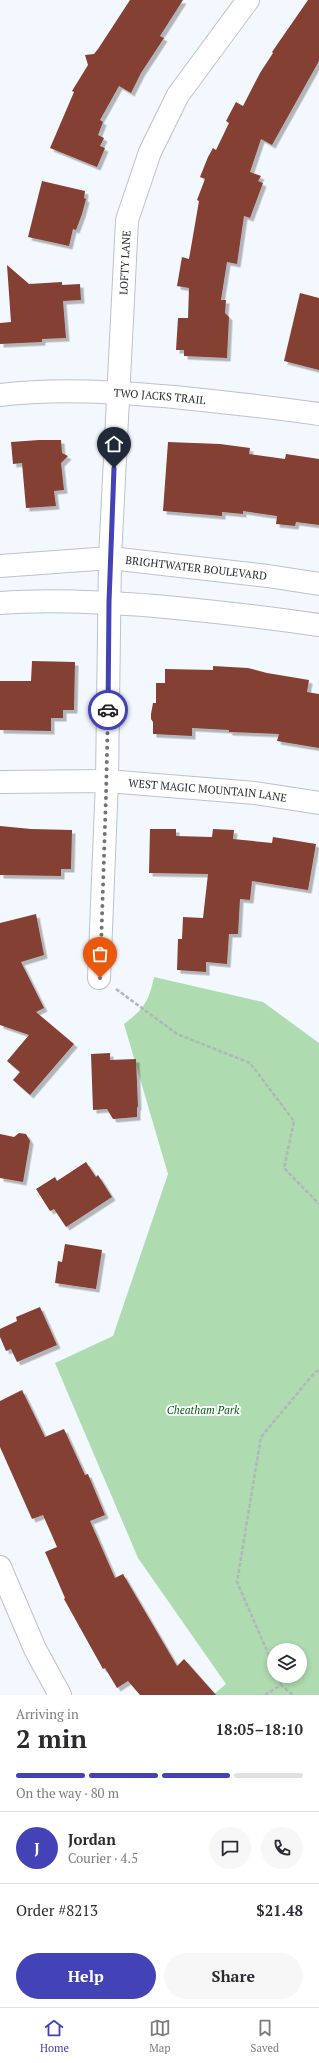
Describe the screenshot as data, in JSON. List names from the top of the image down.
{
  "streets": {
    "street": [
      "LOFTY LANE",
      "TWO JACKS TRAIL",
      "BRIGHTWATER BOULEVARD",
      "WEST MAGIC MOUNTAIN LANE"
    ]
  },
  "crossings": [
    ["LOFTY LANE", "TWO JACKS TRAIL"],
    ["LOFTY LANE", "BRIGHTWATER BOULEVARD"],
    ["LOFTY LANE", "WEST MAGIC MOUNTAIN LANE"]
  ],
  "parks": ["Cheatham Park"],
  "page": {
    "heading": ["2 min", "Arriving in", "18:05–18:10"],
    "panel": [
      "Jordan",
      "Courier · 4.5",
      "Order #8213",
      "$21.48"
    ],
    "bar": "On the way · 80 m",
    "round": "J",
    "buttons": ["Help", "Share"],
    "tabs": ["Home", "Map", "Saved"]
  }
}
